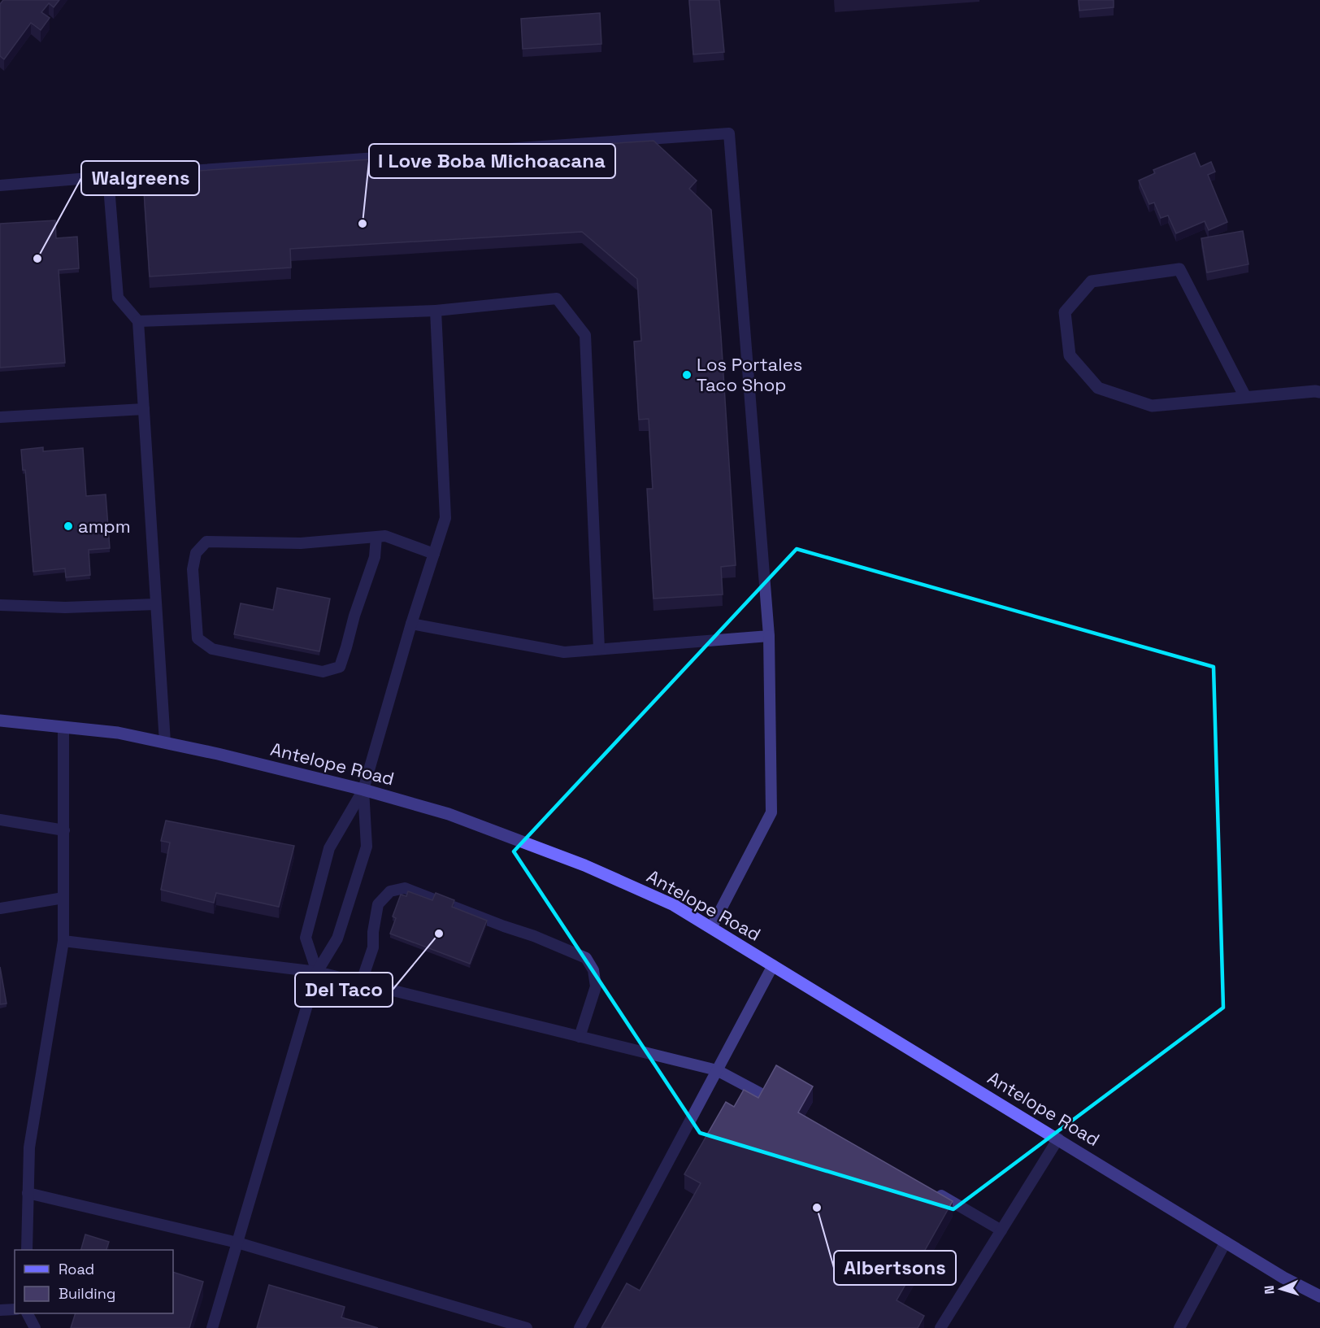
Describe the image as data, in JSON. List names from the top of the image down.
{
  "streets": {
    "main road": ["Antelope Road"]
  },
  "places": [
    "I Love Boba Michoacana",
    "Walgreens",
    "Los Portales Taco Shop",
    "ampm",
    "Del Taco",
    "Albertsons"
  ],
  "legend": ["Road", "Building"],
  "north": "left"
}
